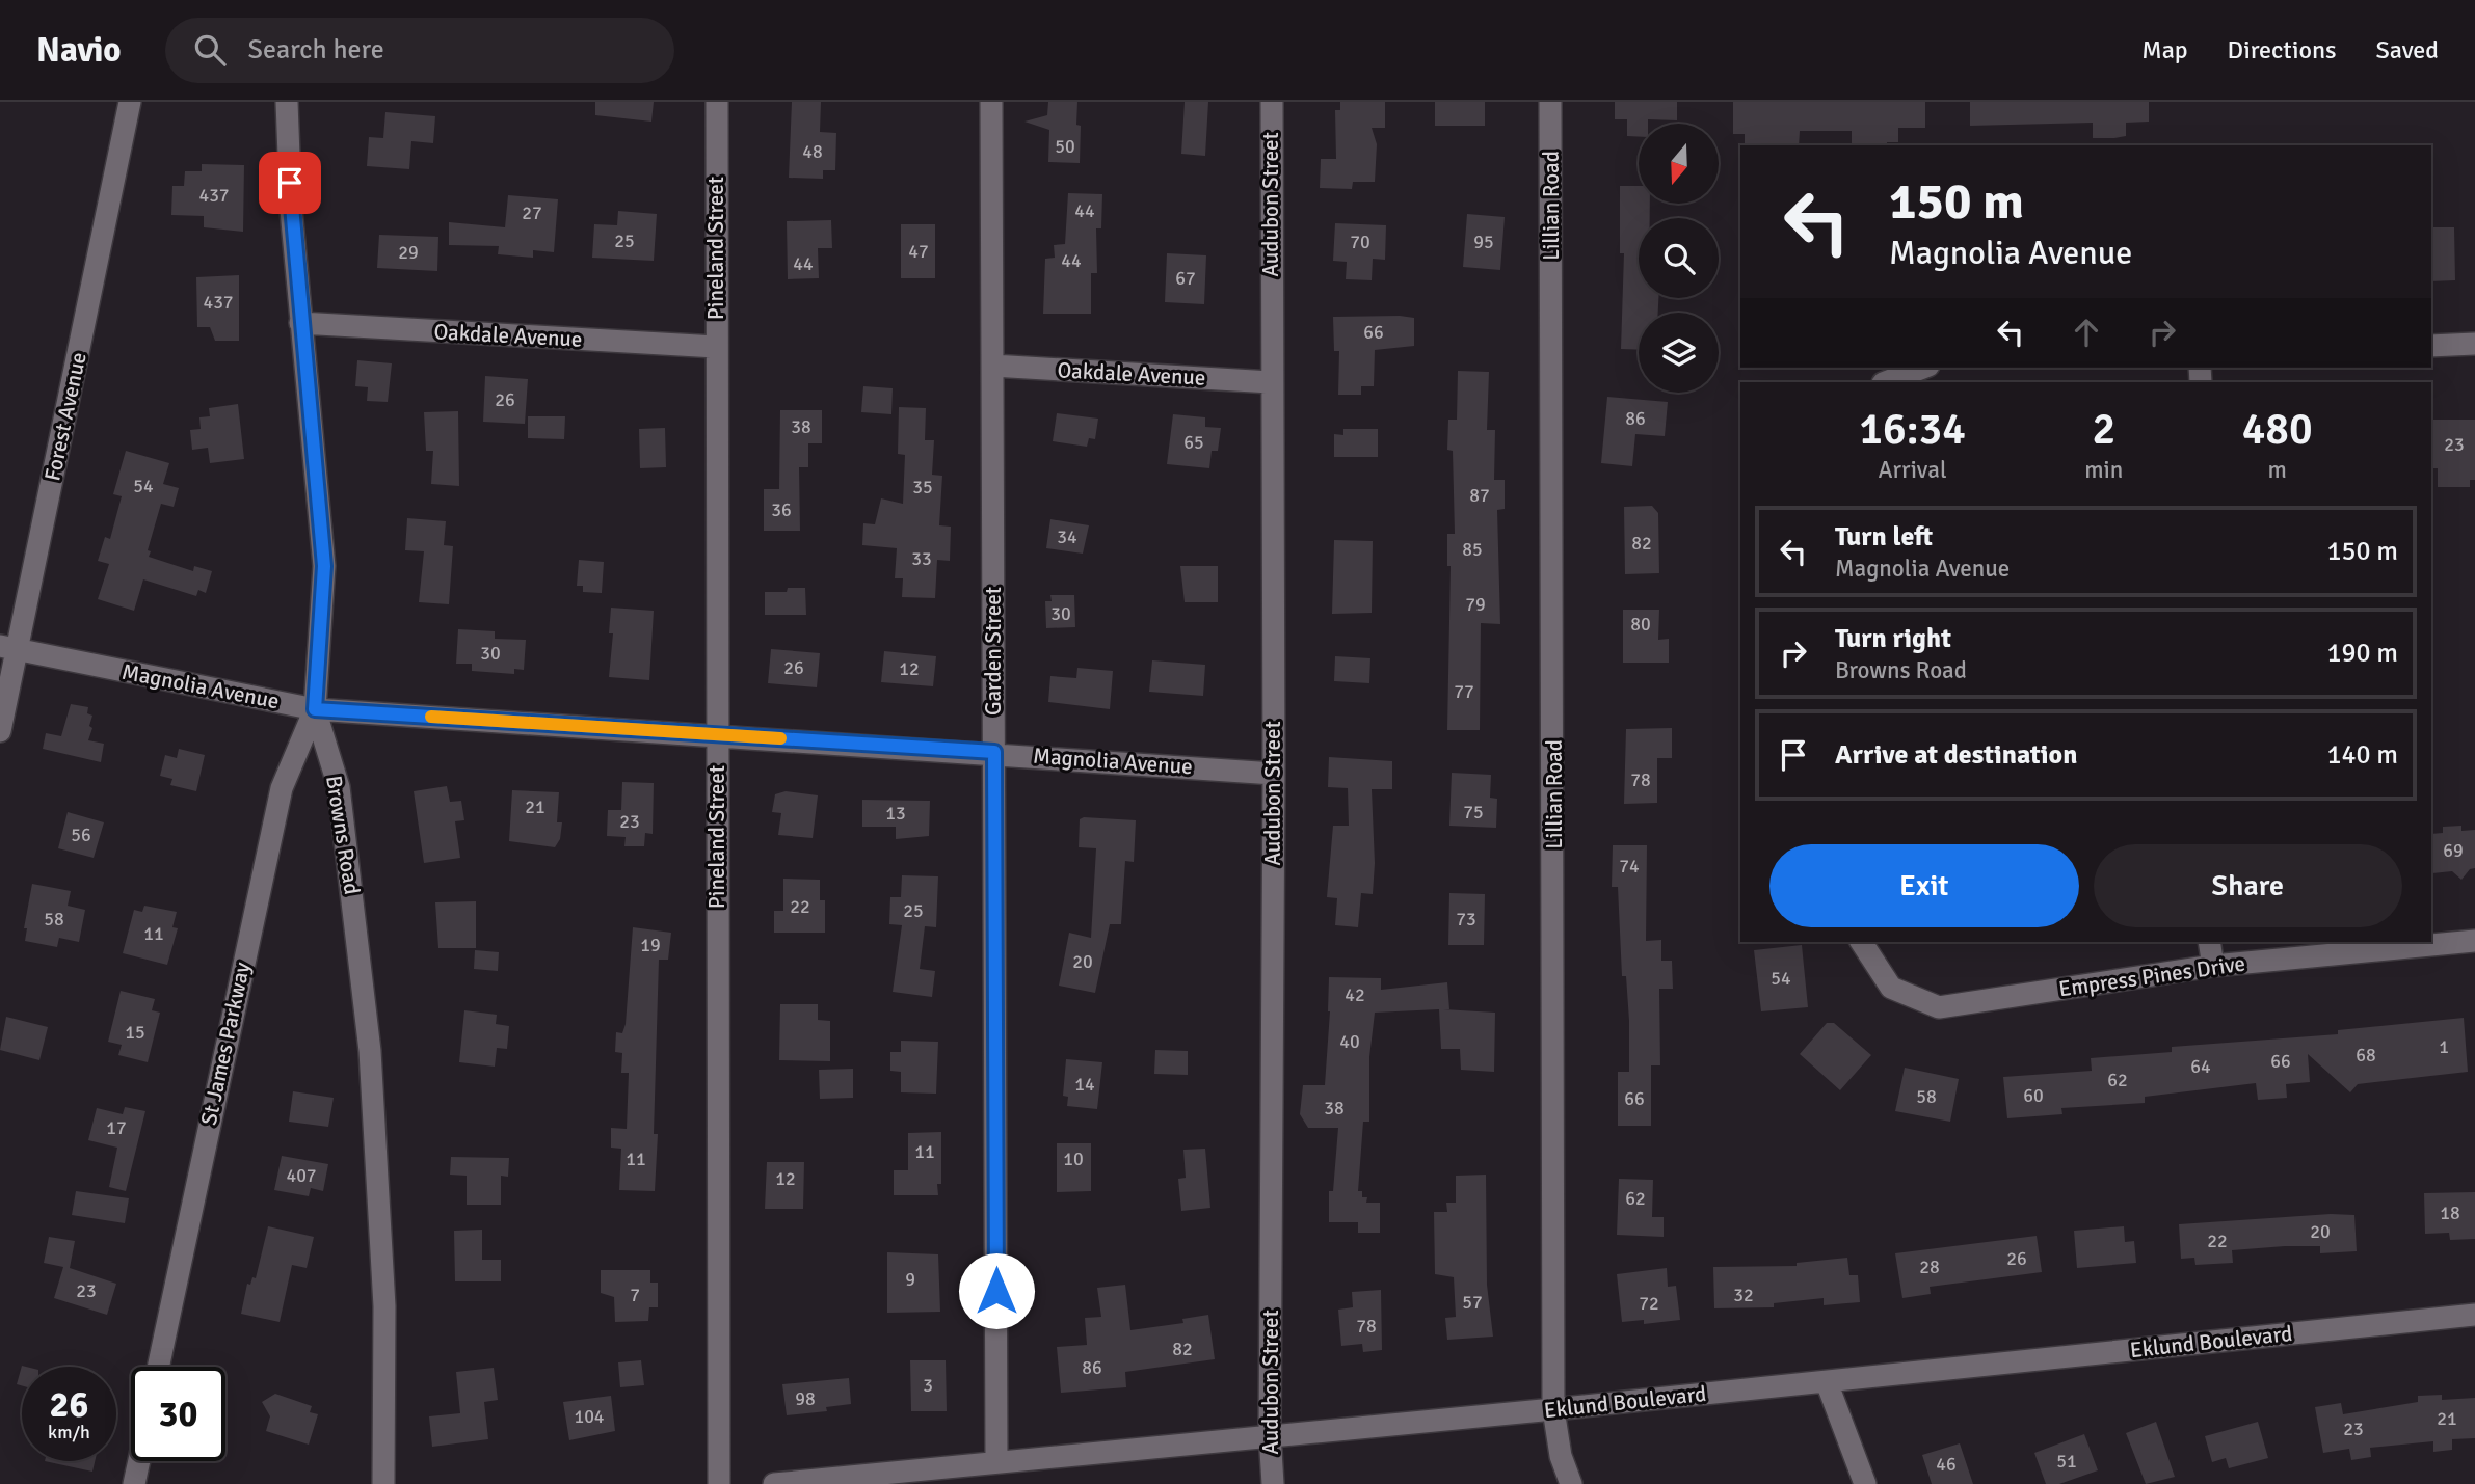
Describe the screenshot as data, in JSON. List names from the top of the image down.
{
  "streets": {
    "street": [
      "Audubon Street",
      "Lillian Road",
      "Pineland Street",
      "Oakdale Avenue",
      "Forest Avenue",
      "Garden Street",
      "Magnolia Avenue",
      "Browns Road",
      "Empress Pines Drive",
      "St James Parkway",
      "Eklund Boulevard"
    ]
  },
  "crossings": [
    ["Audubon Street", "Oakdale Avenue"],
    ["Audubon Street", "Magnolia Avenue"],
    ["Audubon Street", "Eklund Boulevard"],
    ["Lillian Road", "Eklund Boulevard"],
    ["Pineland Street", "Oakdale Avenue"],
    ["Pineland Street", "Magnolia Avenue"],
    ["Oakdale Avenue", "Garden Street"],
    ["Oakdale Avenue", "Browns Road"],
    ["Forest Avenue", "Magnolia Avenue"],
    ["Garden Street", "Magnolia Avenue"],
    ["Garden Street", "Eklund Boulevard"],
    ["Magnolia Avenue", "Browns Road"],
    ["Magnolia Avenue", "St James Parkway"],
    ["Browns Road", "St James Parkway"]
  ],
  "house_numbers": [
    "50",
    "48",
    "437",
    "44",
    "27",
    "25",
    "70",
    "95",
    "47",
    "29",
    "44",
    "44",
    "67",
    "437",
    "66",
    "26",
    "86",
    "38",
    "65",
    "23",
    "54",
    "35",
    "87",
    "36",
    "34",
    "82",
    "85",
    "33",
    "79",
    "30",
    "80",
    "30",
    "26",
    "12",
    "77",
    "78",
    "21",
    "75",
    "13",
    "23",
    "56",
    "69",
    "74",
    "22",
    "25",
    "58",
    "73",
    "11",
    "19",
    "20",
    "54",
    "42",
    "15",
    "40",
    "1",
    "68",
    "66",
    "64",
    "62",
    "14",
    "60",
    "58",
    "66",
    "38",
    "17",
    "11",
    "11",
    "10",
    "407",
    "12",
    "62",
    "18",
    "20",
    "22",
    "26",
    "28",
    "9",
    "23",
    "7",
    "32",
    "57",
    "72",
    "78",
    "82",
    "86",
    "3",
    "98",
    "104",
    "21",
    "23",
    "51",
    "46"
  ],
  "north": "bottom",
  "page": {
    "header": "Navio",
    "search": "Search here",
    "nav": ["Map", "Directions", "Saved"],
    "turn": ["150 m", "Magnolia Avenue"],
    "eta": [
      "16:34",
      "Arrival",
      "2",
      "min",
      "480",
      "m"
    ],
    "list": [
      {
        "name": "Turn left",
        "note": "Magnolia Avenue",
        "value": "150 m"
      },
      {
        "name": "Turn right",
        "note": "Browns Road",
        "value": "190 m"
      },
      {
        "name": "Arrive at destination",
        "value": "140 m"
      }
    ],
    "buttons": ["Exit", "Share"],
    "speed": "26 km/h",
    "limit": "30"
  }
}
